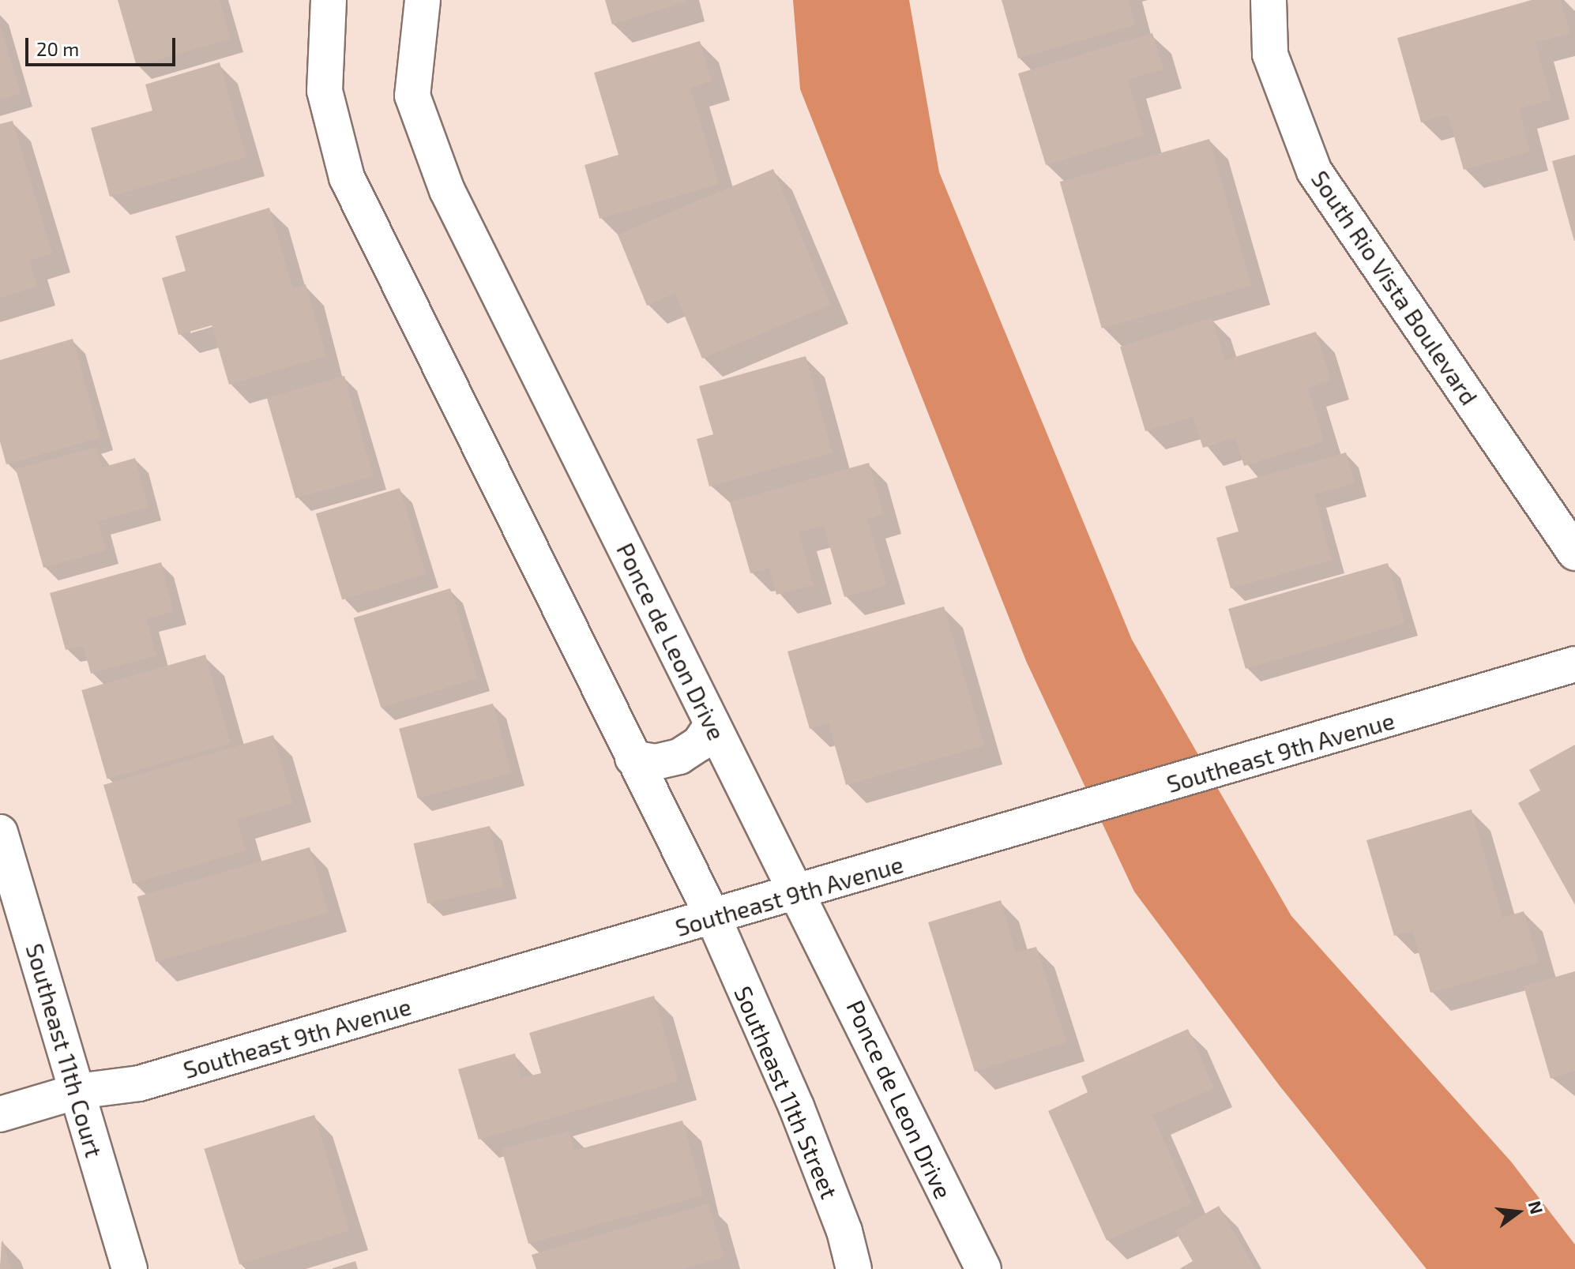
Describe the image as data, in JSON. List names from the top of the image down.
{
  "streets": {
    "street": [
      "South Rio Vista Boulevard",
      "Ponce de Leon Drive",
      "Southeast 9th Avenue",
      "Southeast 11th Court",
      "Southeast 11th Street"
    ]
  },
  "crossings": [
    ["Ponce de Leon Drive", "Southeast 9th Avenue"],
    ["Southeast 9th Avenue", "Southeast 11th Court"],
    ["Southeast 9th Avenue", "Southeast 11th Street"]
  ],
  "scale_bar": "20 m",
  "north": "right"
}
